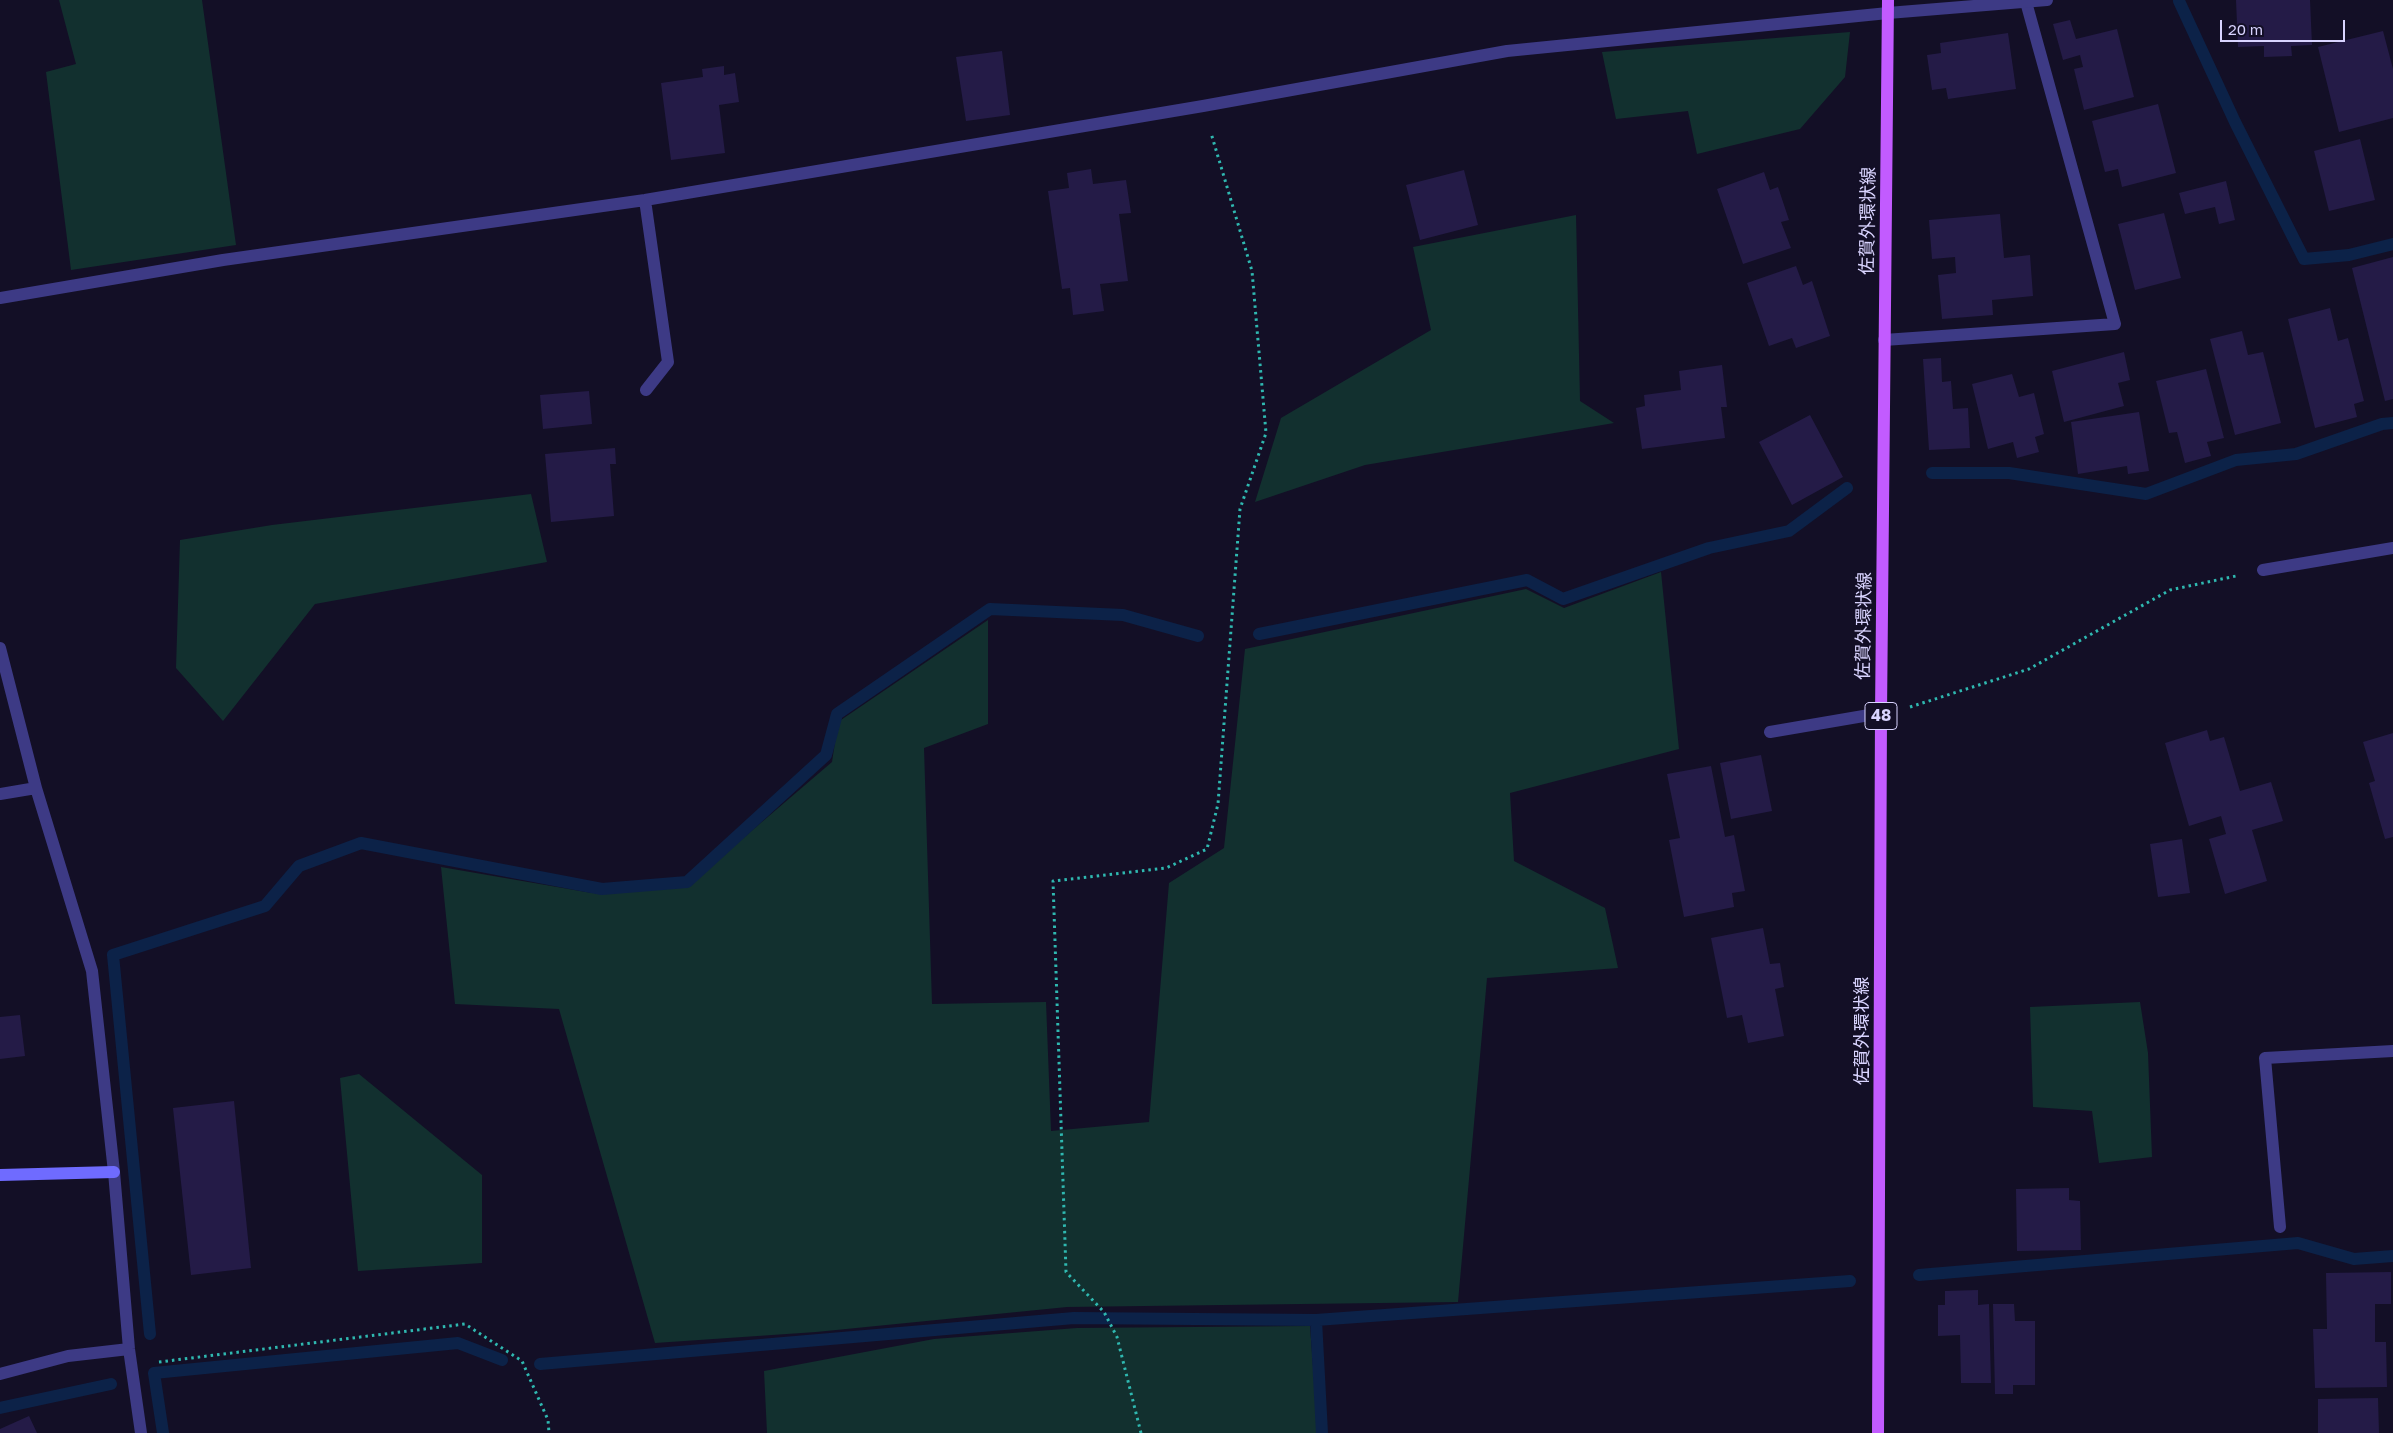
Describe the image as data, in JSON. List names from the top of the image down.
{
  "streets": {
    "main road": ["佐賀外環状線", "48"]
  },
  "scale_bar": "20 m"
}
